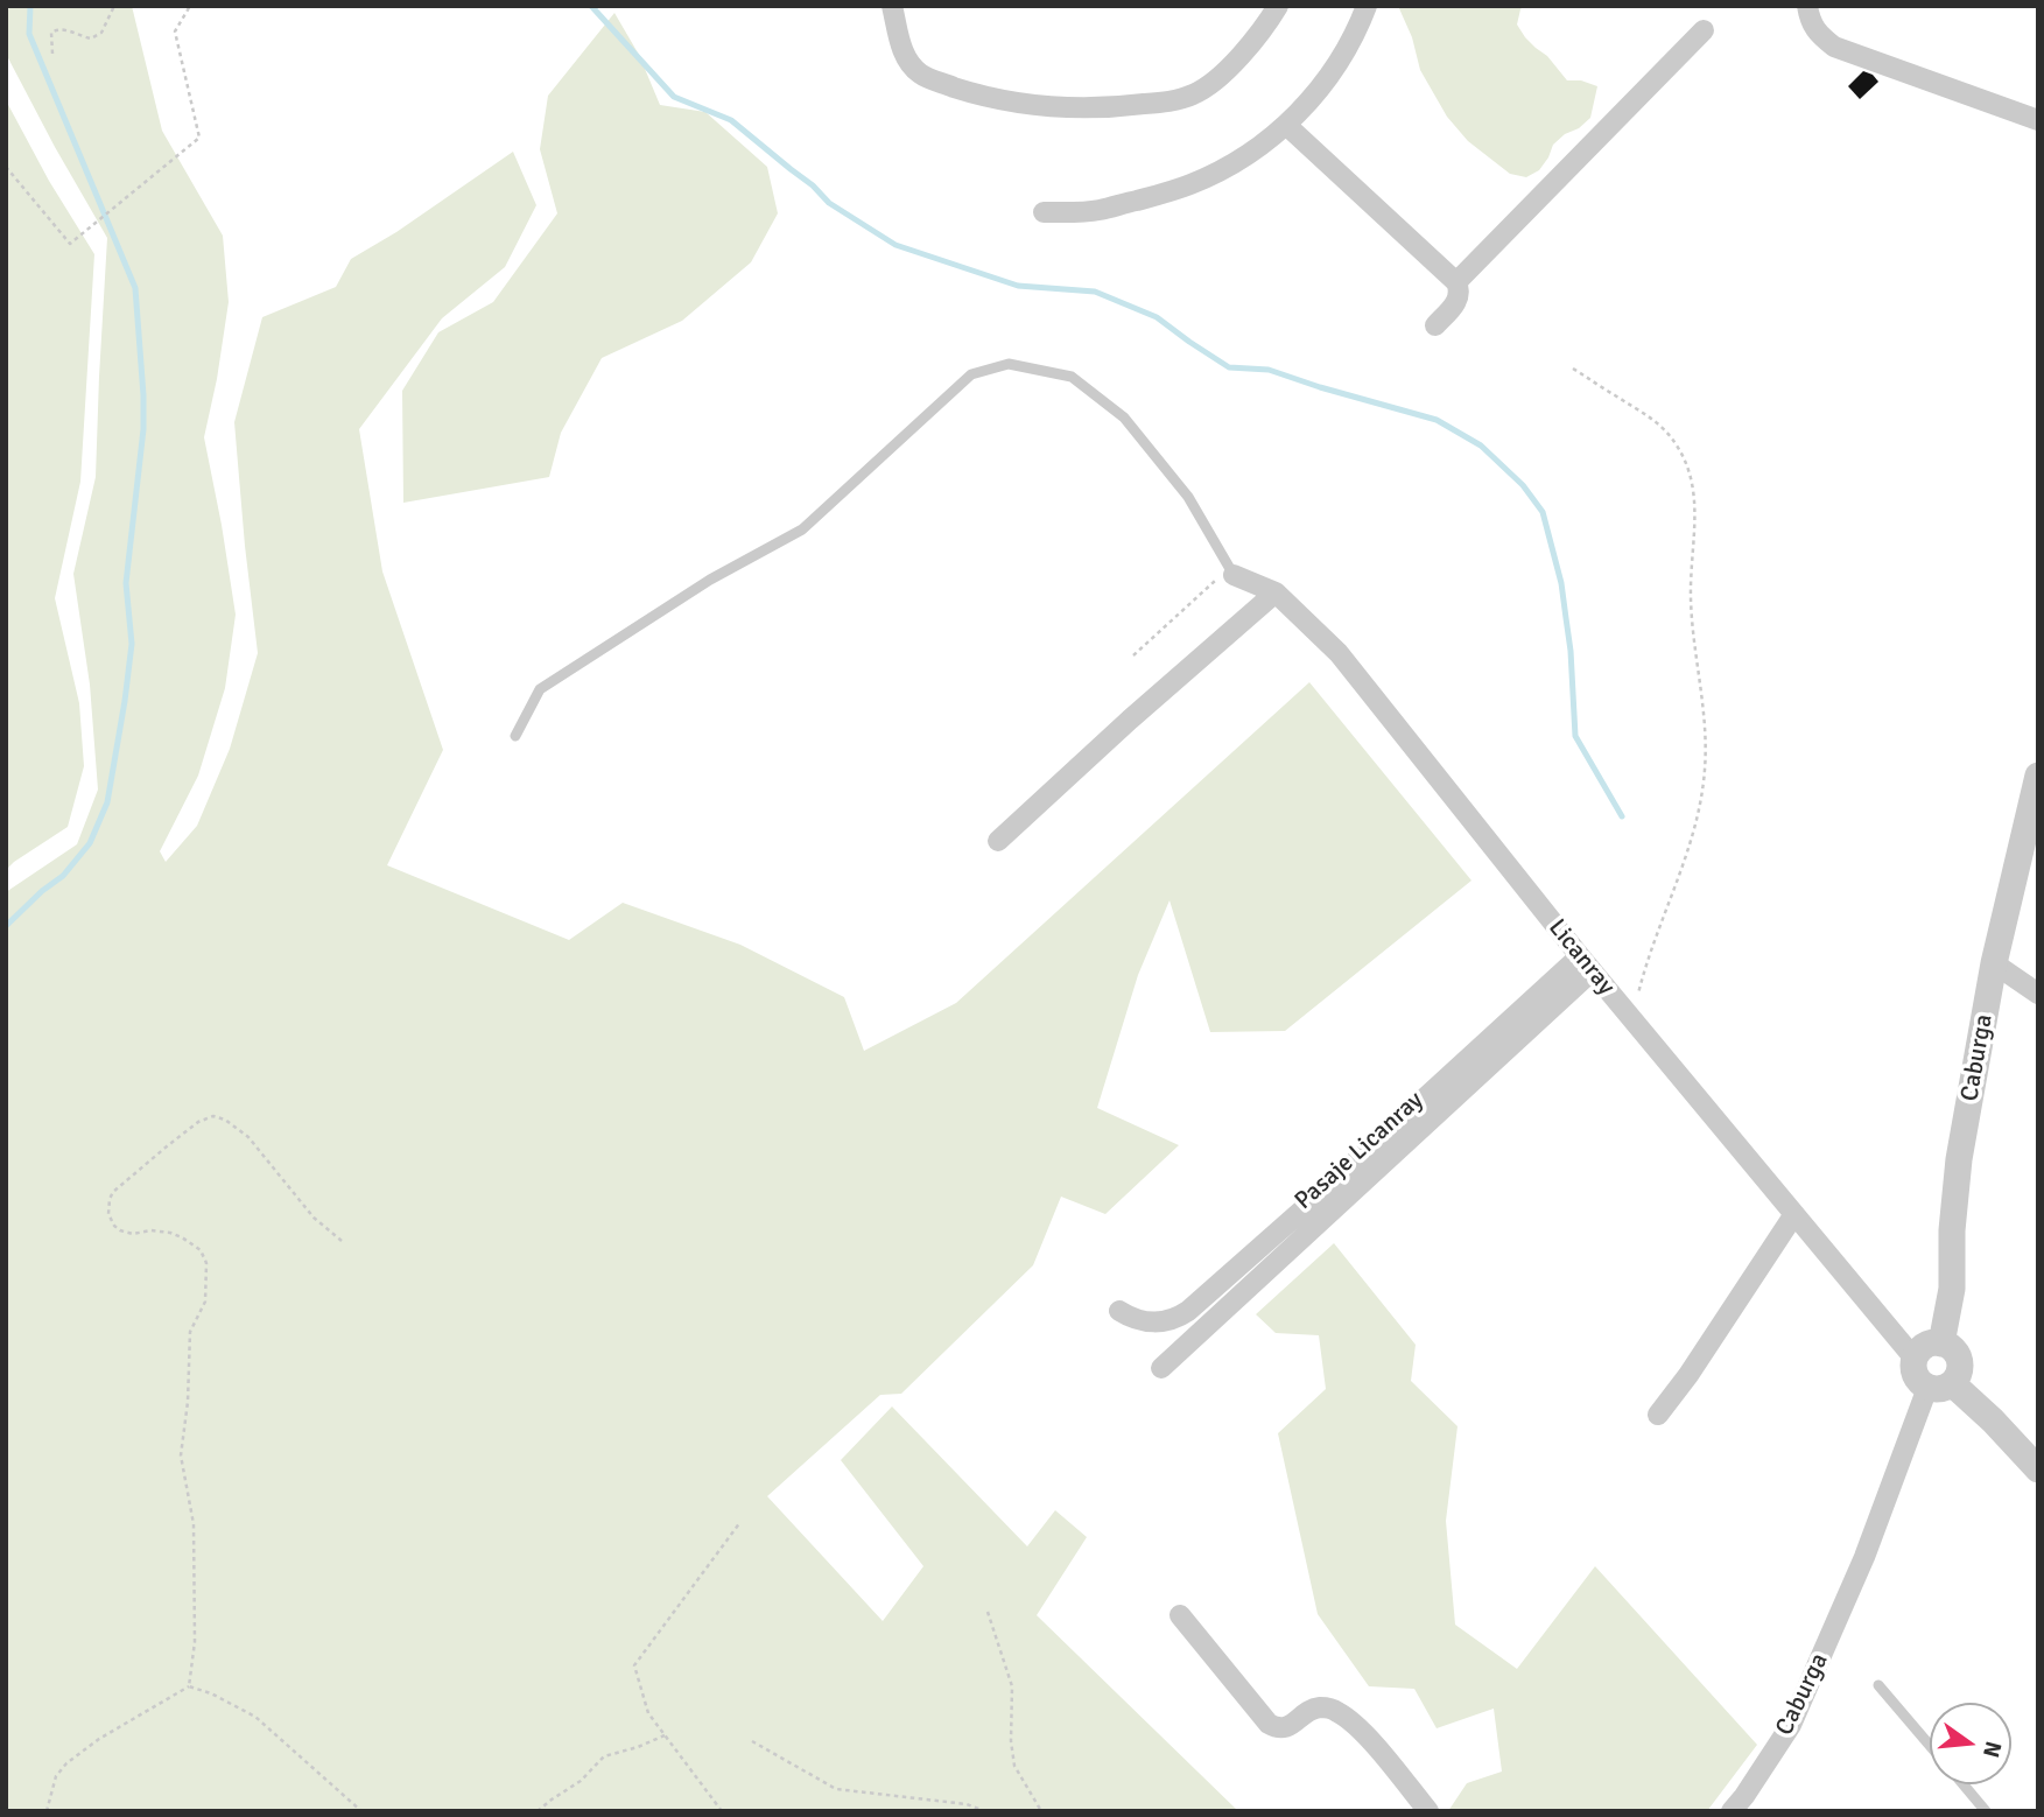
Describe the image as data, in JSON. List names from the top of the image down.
{
  "streets": {
    "street": ["Licanray", "Caburga", "Pasaje Licanray"]
  },
  "crossings": [
    ["Licanray", "Caburga"],
    ["Licanray", "Pasaje Licanray"]
  ],
  "north": "right"
}
